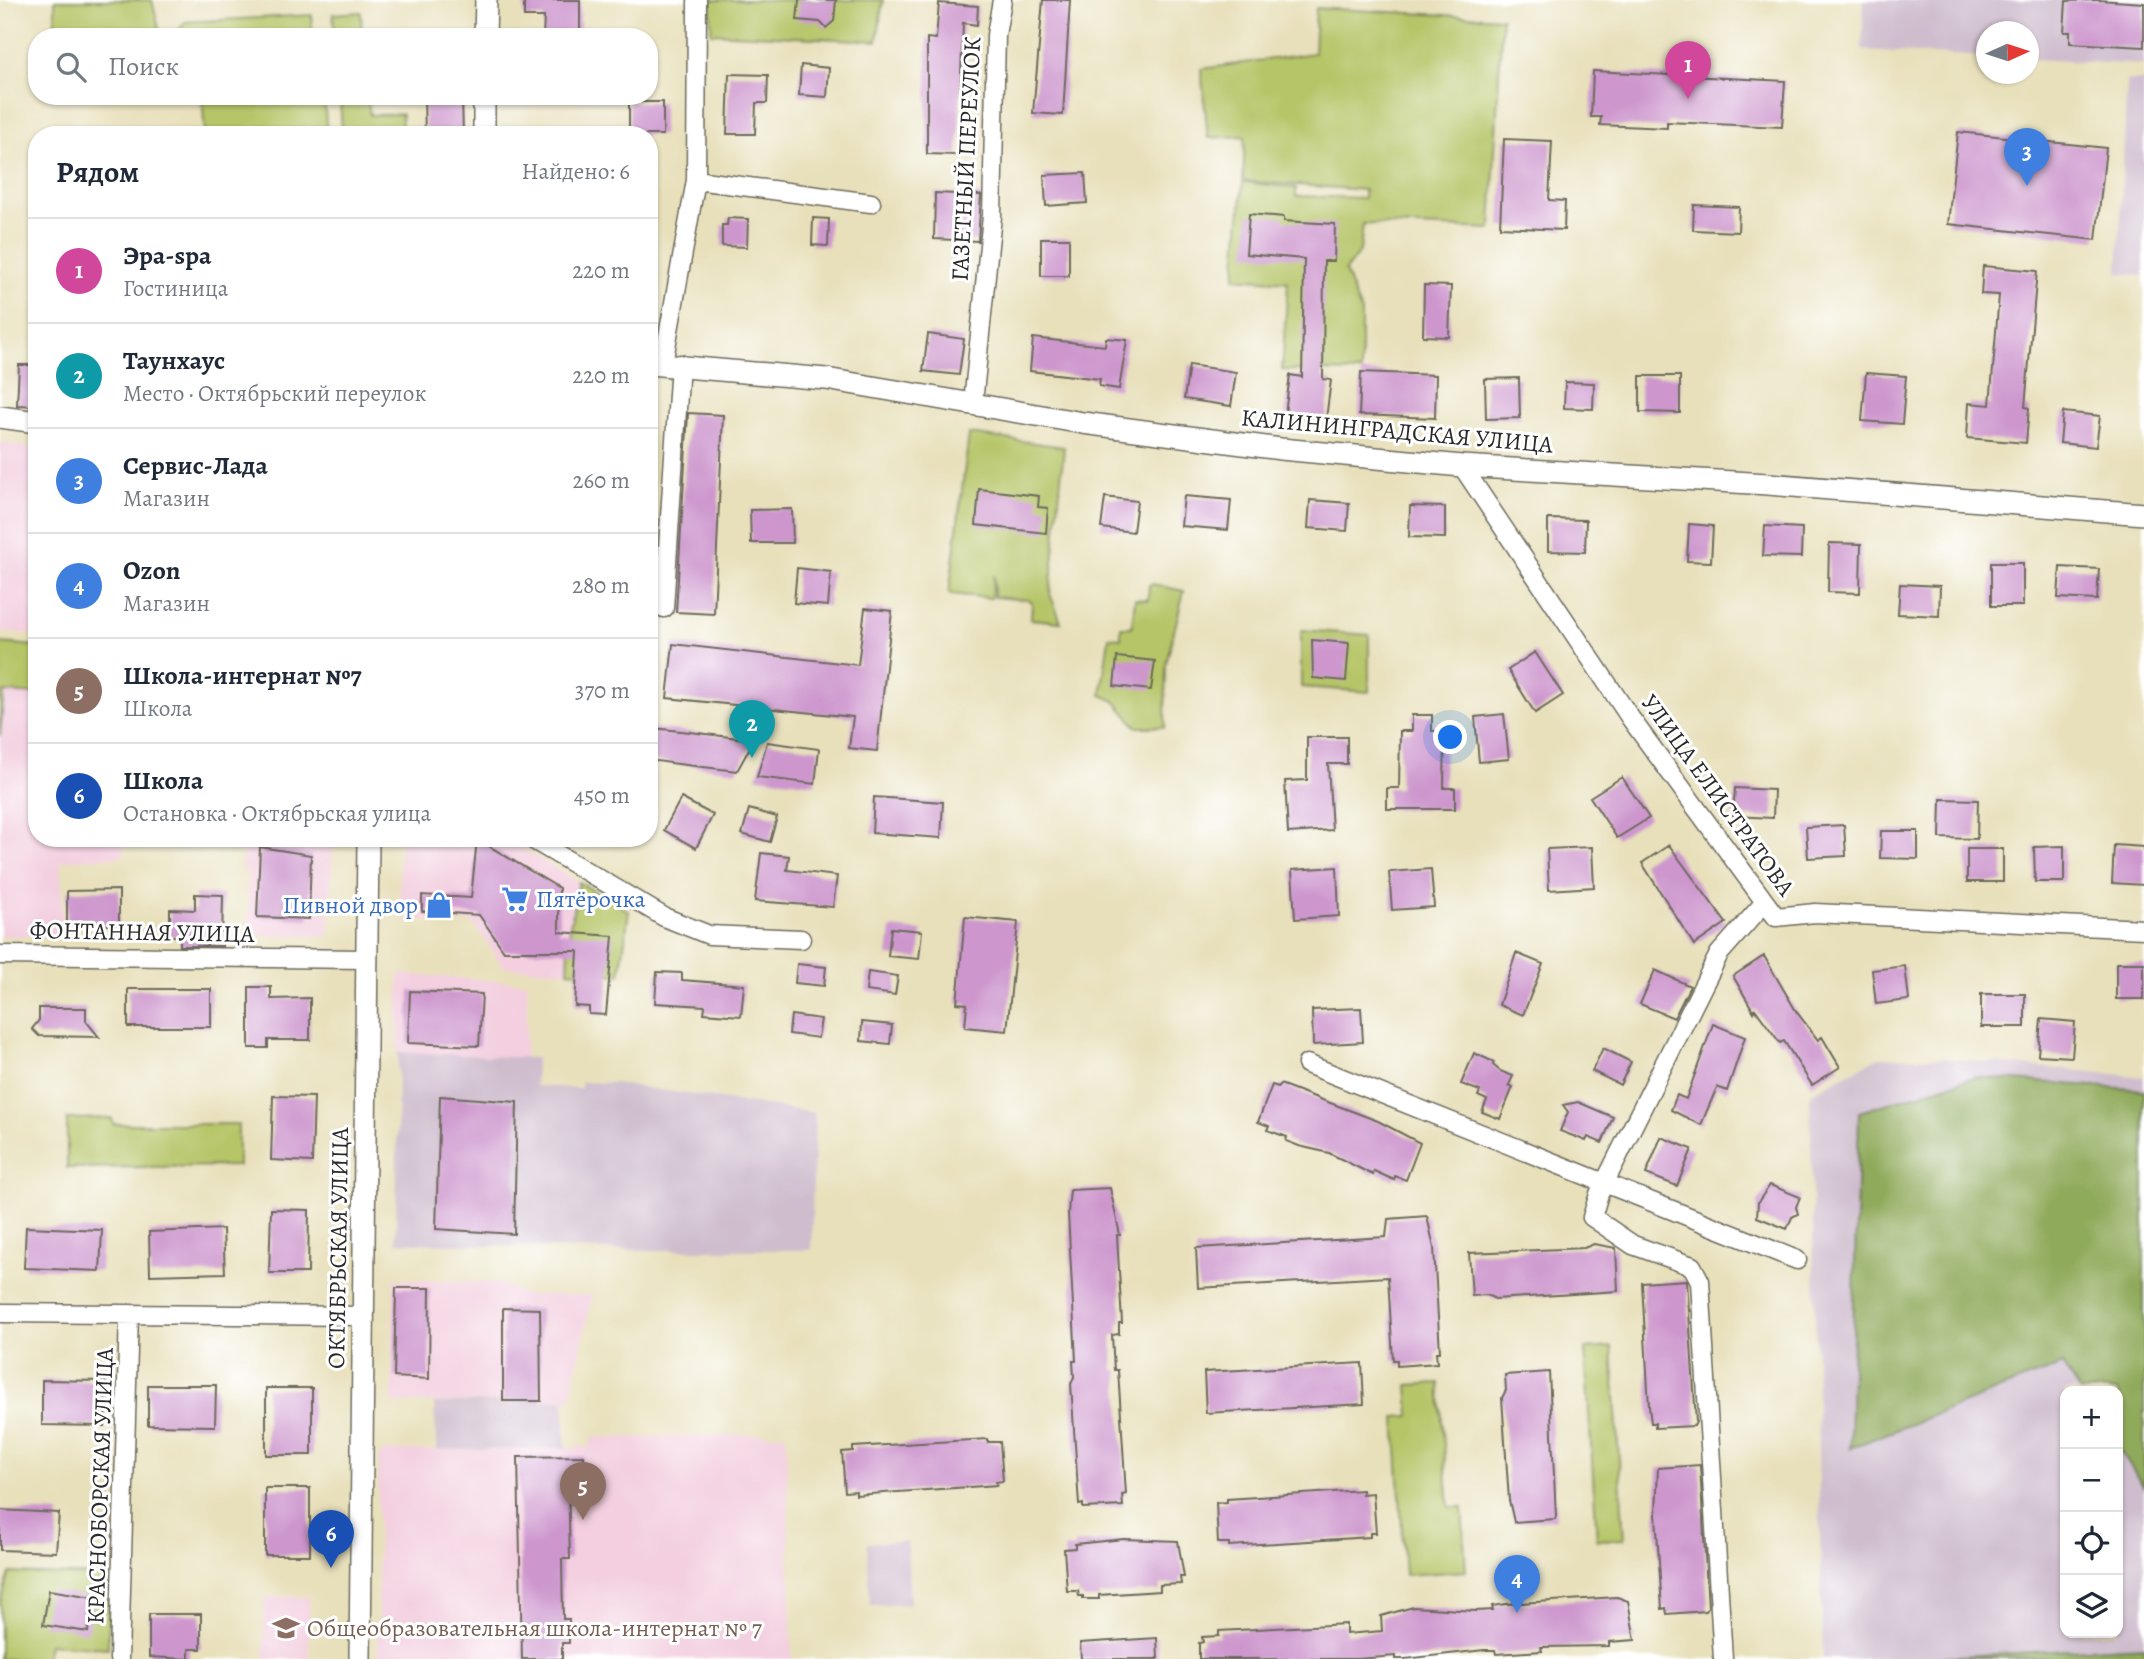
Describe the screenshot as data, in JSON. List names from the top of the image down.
{
  "streets": {
    "street": [
      "ГАЗЕТНЫЙ ПЕРЕУЛОК",
      "КАЛИНИНГРАДСКАЯ УЛИЦА",
      "УЛИЦА ЕЛИСТРАТОВА",
      "ФОНТАННАЯ УЛИЦА",
      "ОКТЯБРЬСКАЯ УЛИЦА",
      "КРАСНОБОРСКАЯ УЛИЦА"
    ]
  },
  "crossings": [
    ["ГАЗЕТНЫЙ ПЕРЕУЛОК", "КАЛИНИНГРАДСКАЯ УЛИЦА"],
    ["КАЛИНИНГРАДСКАЯ УЛИЦА", "УЛИЦА ЕЛИСТРАТОВА"],
    ["ФОНТАННАЯ УЛИЦА", "ОКТЯБРЬСКАЯ УЛИЦА"]
  ],
  "places": {
    "supermarket": ["Пятёрочка"],
    "shop": ["Пивной двор"],
    "school or university": ["Общеобразовательная школа-интернат № 7"]
  },
  "north": "right",
  "page": {
    "search": "Поиск",
    "pins": [
      "1",
      "3",
      "2",
      "5",
      "6",
      "4"
    ],
    "heading": ["Рядом", "Найдено: 6"],
    "list": [
      {
        "mark": "1",
        "name": "Эра-spa",
        "note": "Гостиница",
        "value": "220 m"
      },
      {
        "mark": "2",
        "name": "Таунхаус",
        "note": "Место · Октябрьский переулок",
        "value": "220 m"
      },
      {
        "mark": "3",
        "name": "Сервис-Лада",
        "note": "Магазин",
        "value": "260 m"
      },
      {
        "mark": "4",
        "name": "Ozon",
        "note": "Магазин",
        "value": "280 m"
      },
      {
        "mark": "5",
        "name": "Школа-интернат №7",
        "note": "Школа",
        "value": "370 m"
      },
      {
        "mark": "6",
        "name": "Школа",
        "note": "Остановка · Октябрьская улица",
        "value": "450 m"
      }
    ],
    "map_buttons": ["+", "−"]
  }
}
